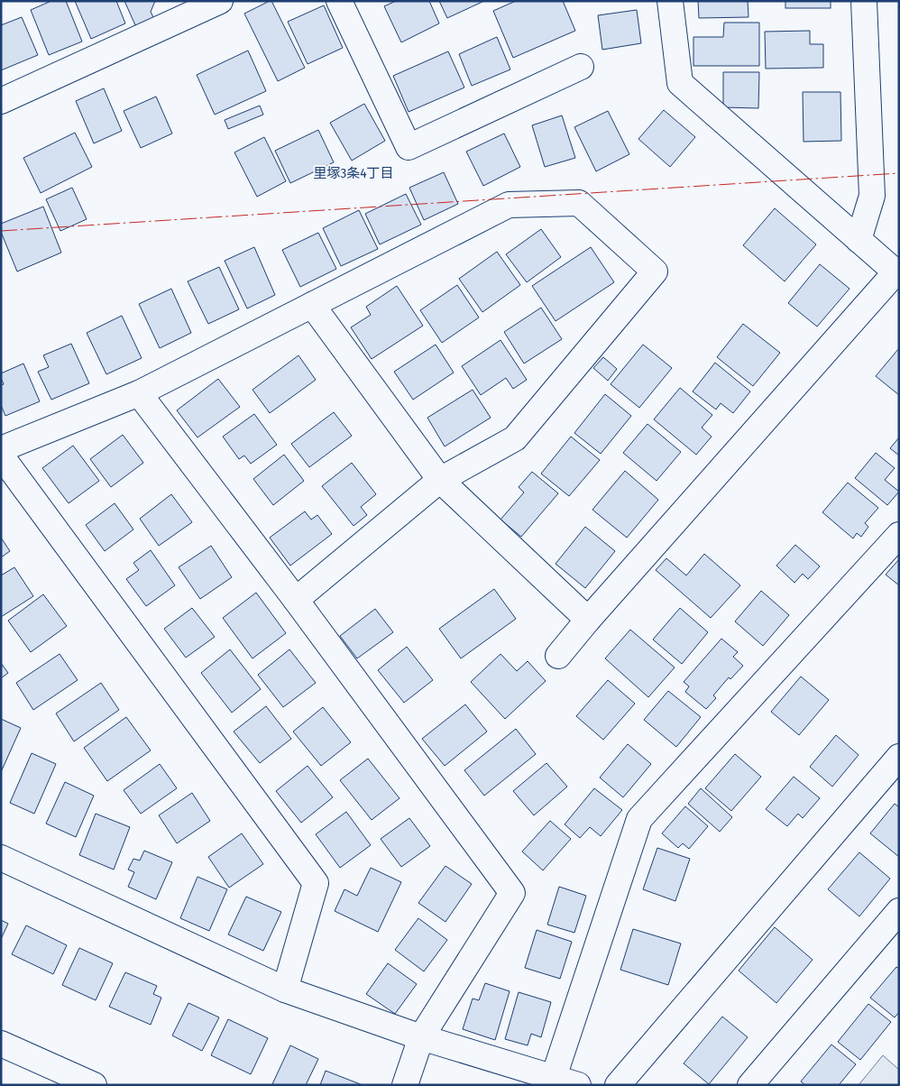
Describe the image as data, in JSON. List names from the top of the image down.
{
  "districts": ["里塚3条4丁目"]
}
